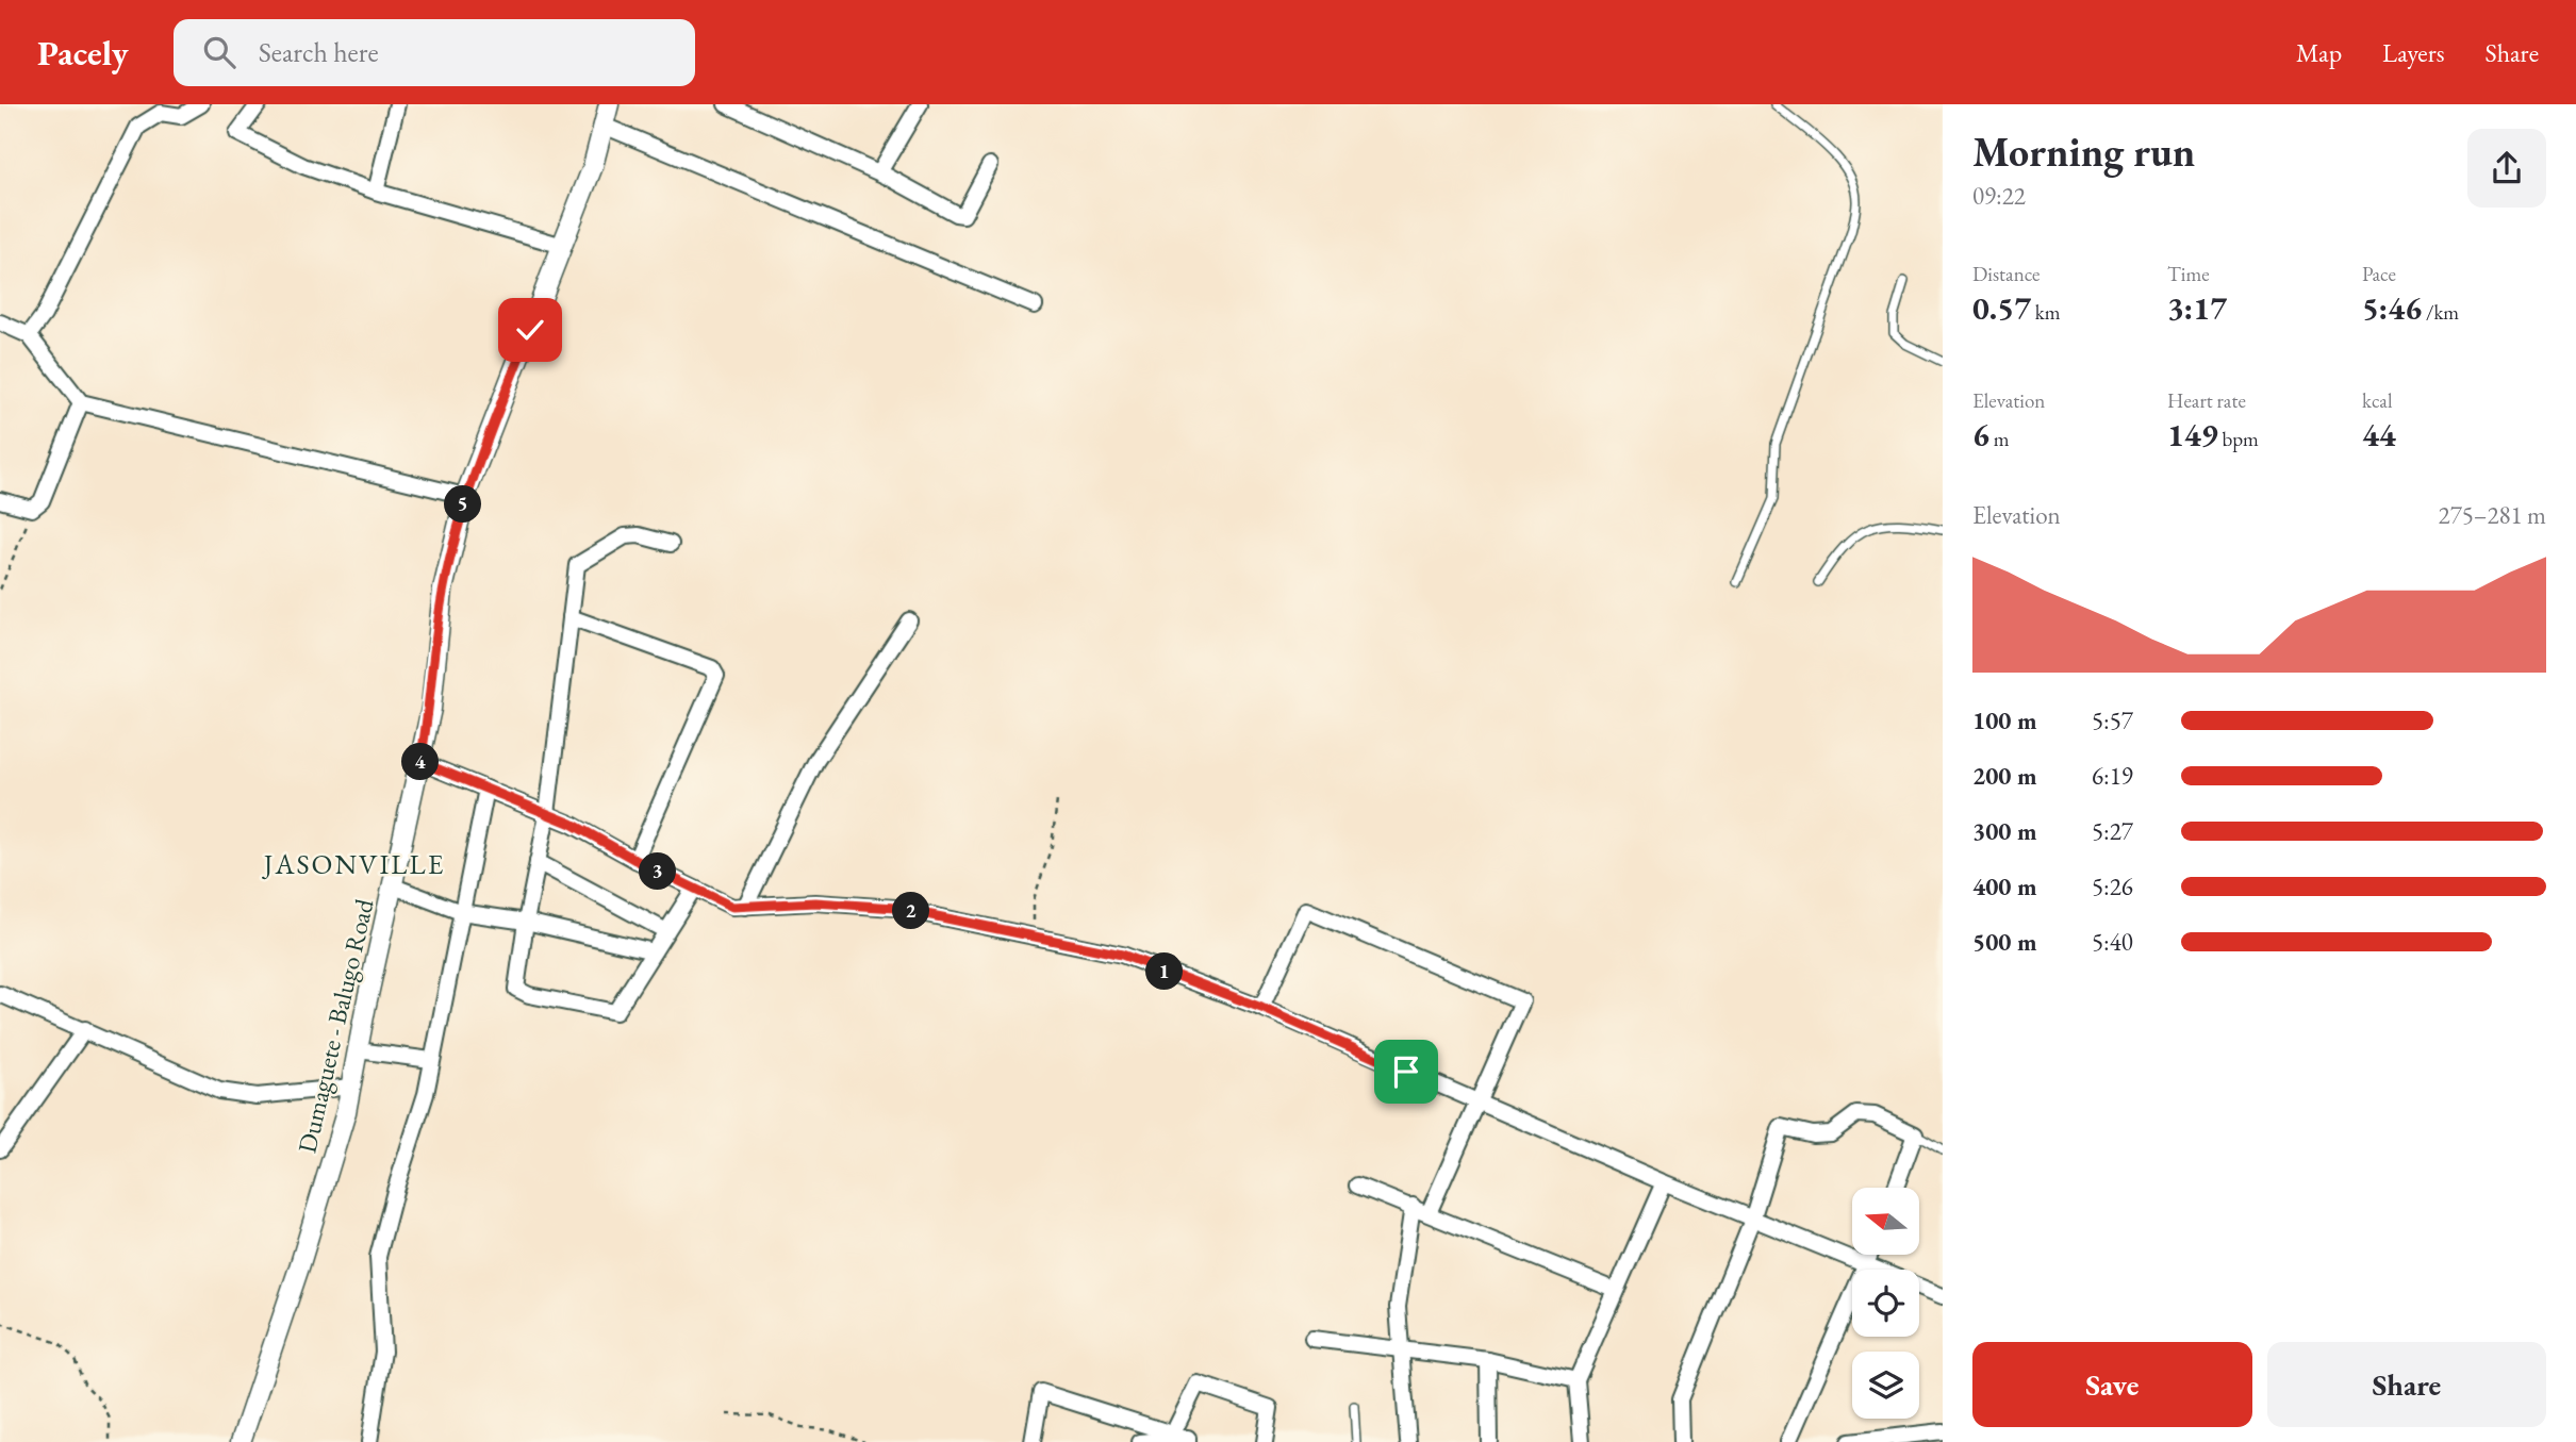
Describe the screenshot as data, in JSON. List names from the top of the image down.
{
  "streets": {
    "street": ["Dumaguete - Balugo Road"]
  },
  "districts": ["JASONVILLE"],
  "north": "left",
  "page": {
    "header": "Pacely",
    "search": "Search here",
    "nav": ["Map", "Layers", "Share"],
    "heading": ["Morning run", "09:22"],
    "stats": [
      ["Distance", "0.57 km"],
      ["Time", "3:17"],
      ["Pace", "5:46 /km"],
      ["Elevation", "6 m"],
      ["Heart rate", "149 bpm"],
      ["kcal", "44"]
    ],
    "chart": ["Elevation", "275–281 m"],
    "pins": [
      "5",
      "4",
      "3",
      "2",
      "1"
    ],
    "list": [
      {
        "name": "100 m",
        "note": "5:57"
      },
      {
        "name": "200 m",
        "note": "6:19"
      },
      {
        "name": "300 m",
        "note": "5:27"
      },
      {
        "name": "400 m",
        "note": "5:26"
      },
      {
        "name": "500 m",
        "note": "5:40"
      }
    ],
    "buttons": ["Save", "Share"]
  }
}
